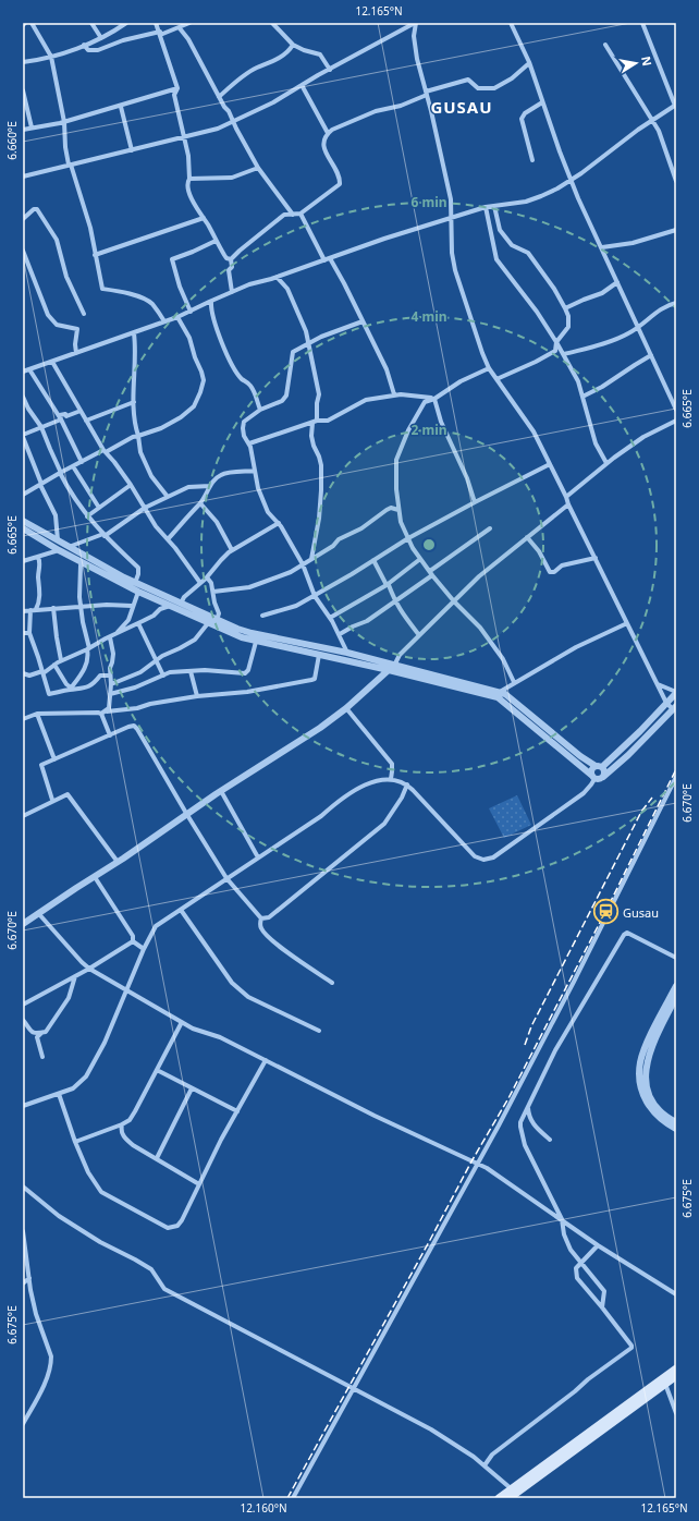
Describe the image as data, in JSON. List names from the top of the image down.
{
  "districts": ["GUSAU"],
  "places": {
    "station": ["Gusau"]
  },
  "north": "right",
  "coordinates": [
    "12.165°N",
    "6.660°E",
    "6.665°E",
    "6.670°E",
    "6.675°E",
    "12.160°N"
  ],
  "rings": ["6 min", "4 min", "2 min"]
}
